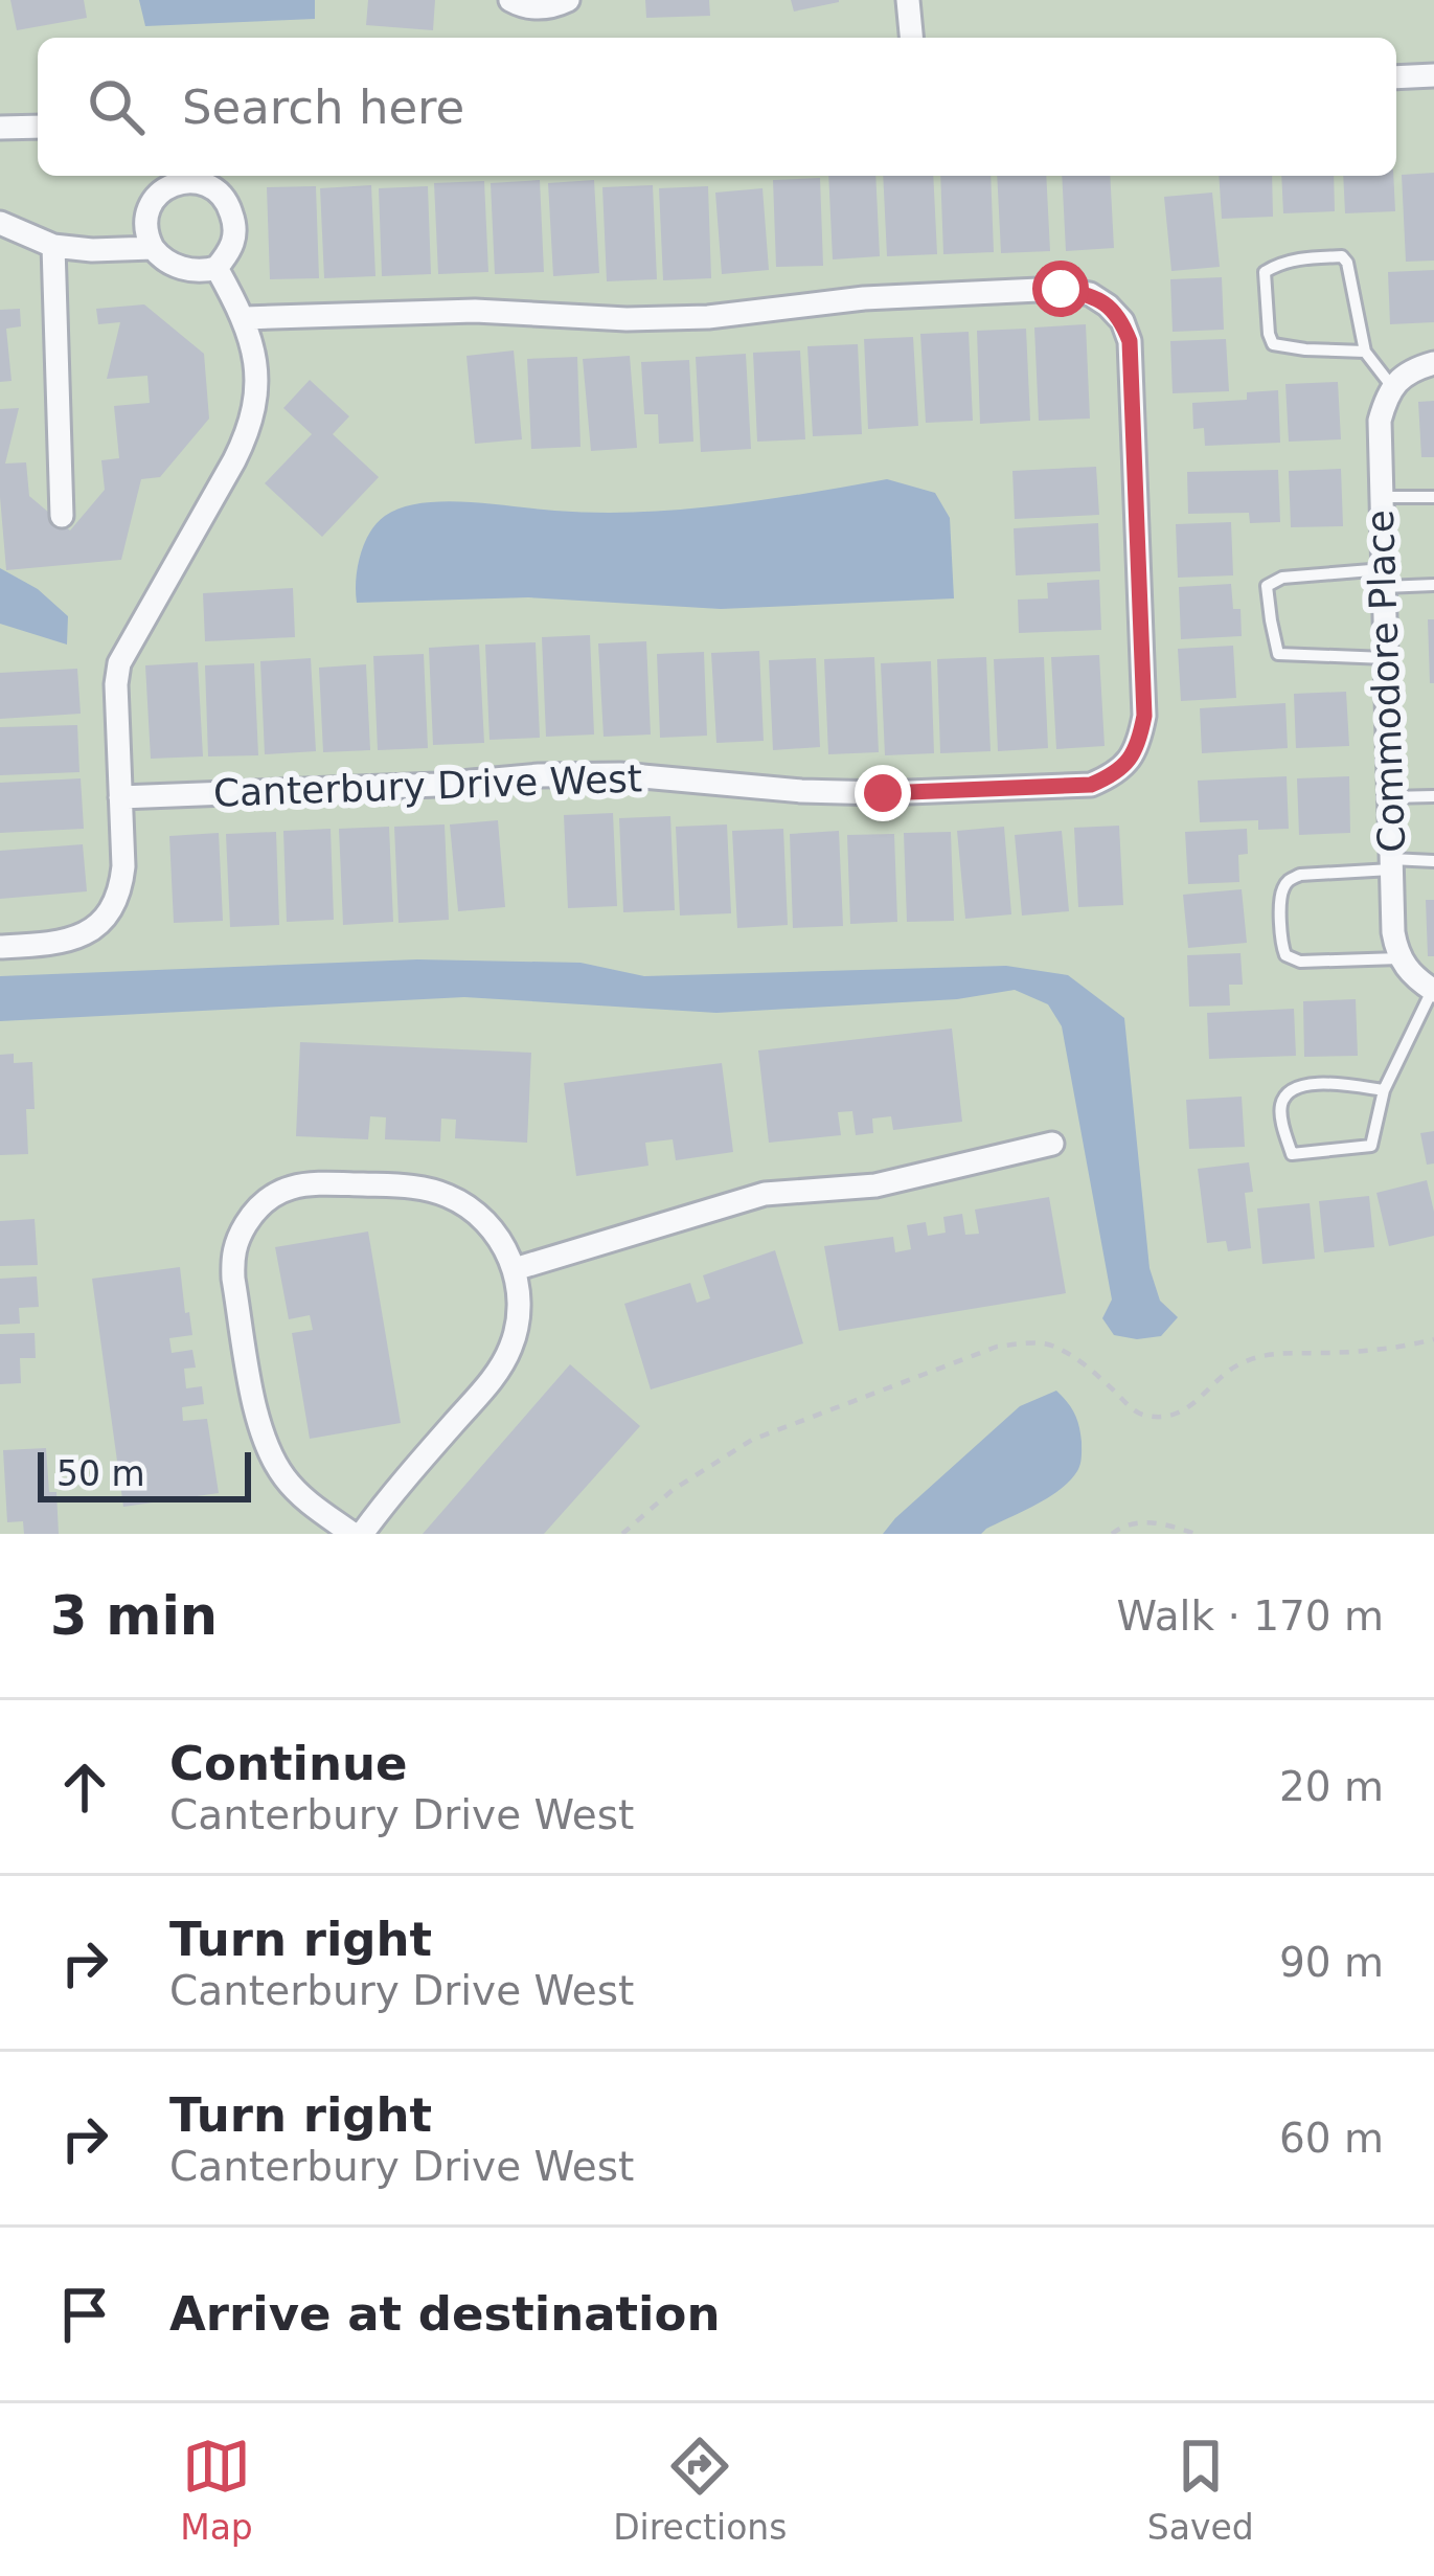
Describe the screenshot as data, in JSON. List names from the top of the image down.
{
  "streets": {
    "street": ["Commodore Place", "Canterbury Drive West"]
  },
  "scale_bar": "50 m",
  "page": {
    "search": "Search here",
    "scale": "50 m",
    "heading": ["3 min", "Walk · 170 m"],
    "list": [
      ["Continue", "Canterbury Drive West", "20 m"],
      ["Turn right", "Canterbury Drive West", "90 m"],
      ["Turn right", "Canterbury Drive West", "60 m"],
      "Arrive at destination"
    ],
    "nav": ["Map", "Directions", "Saved"]
  }
}
